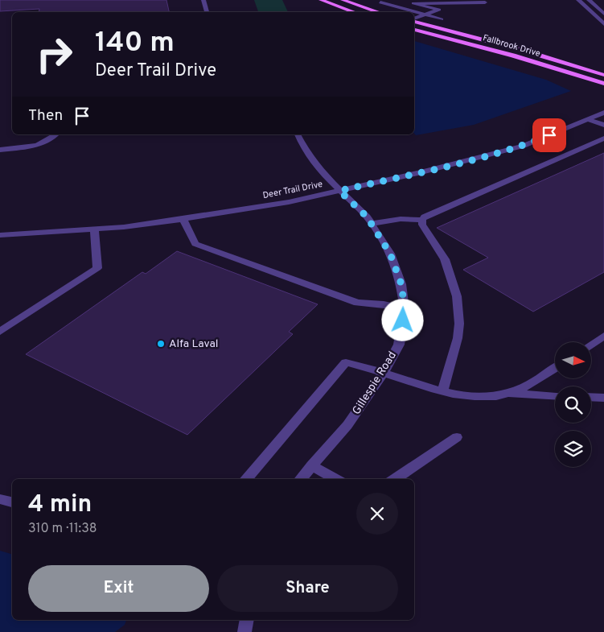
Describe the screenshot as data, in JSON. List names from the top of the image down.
{
  "streets": {
    "main road": ["Fallbrook Drive"],
    "street": ["Deer Trail Drive", "Gillespie Road"]
  },
  "crossings": [
    ["Deer Trail Drive", "Gillespie Road"]
  ],
  "places": ["Alfa Laval"],
  "north": "right",
  "page": {
    "turn": ["140 m", "Deer Trail Drive"],
    "then": "Then",
    "heading": ["4 min", "310 m · 11:38"],
    "buttons": ["Exit", "Share"]
  }
}
